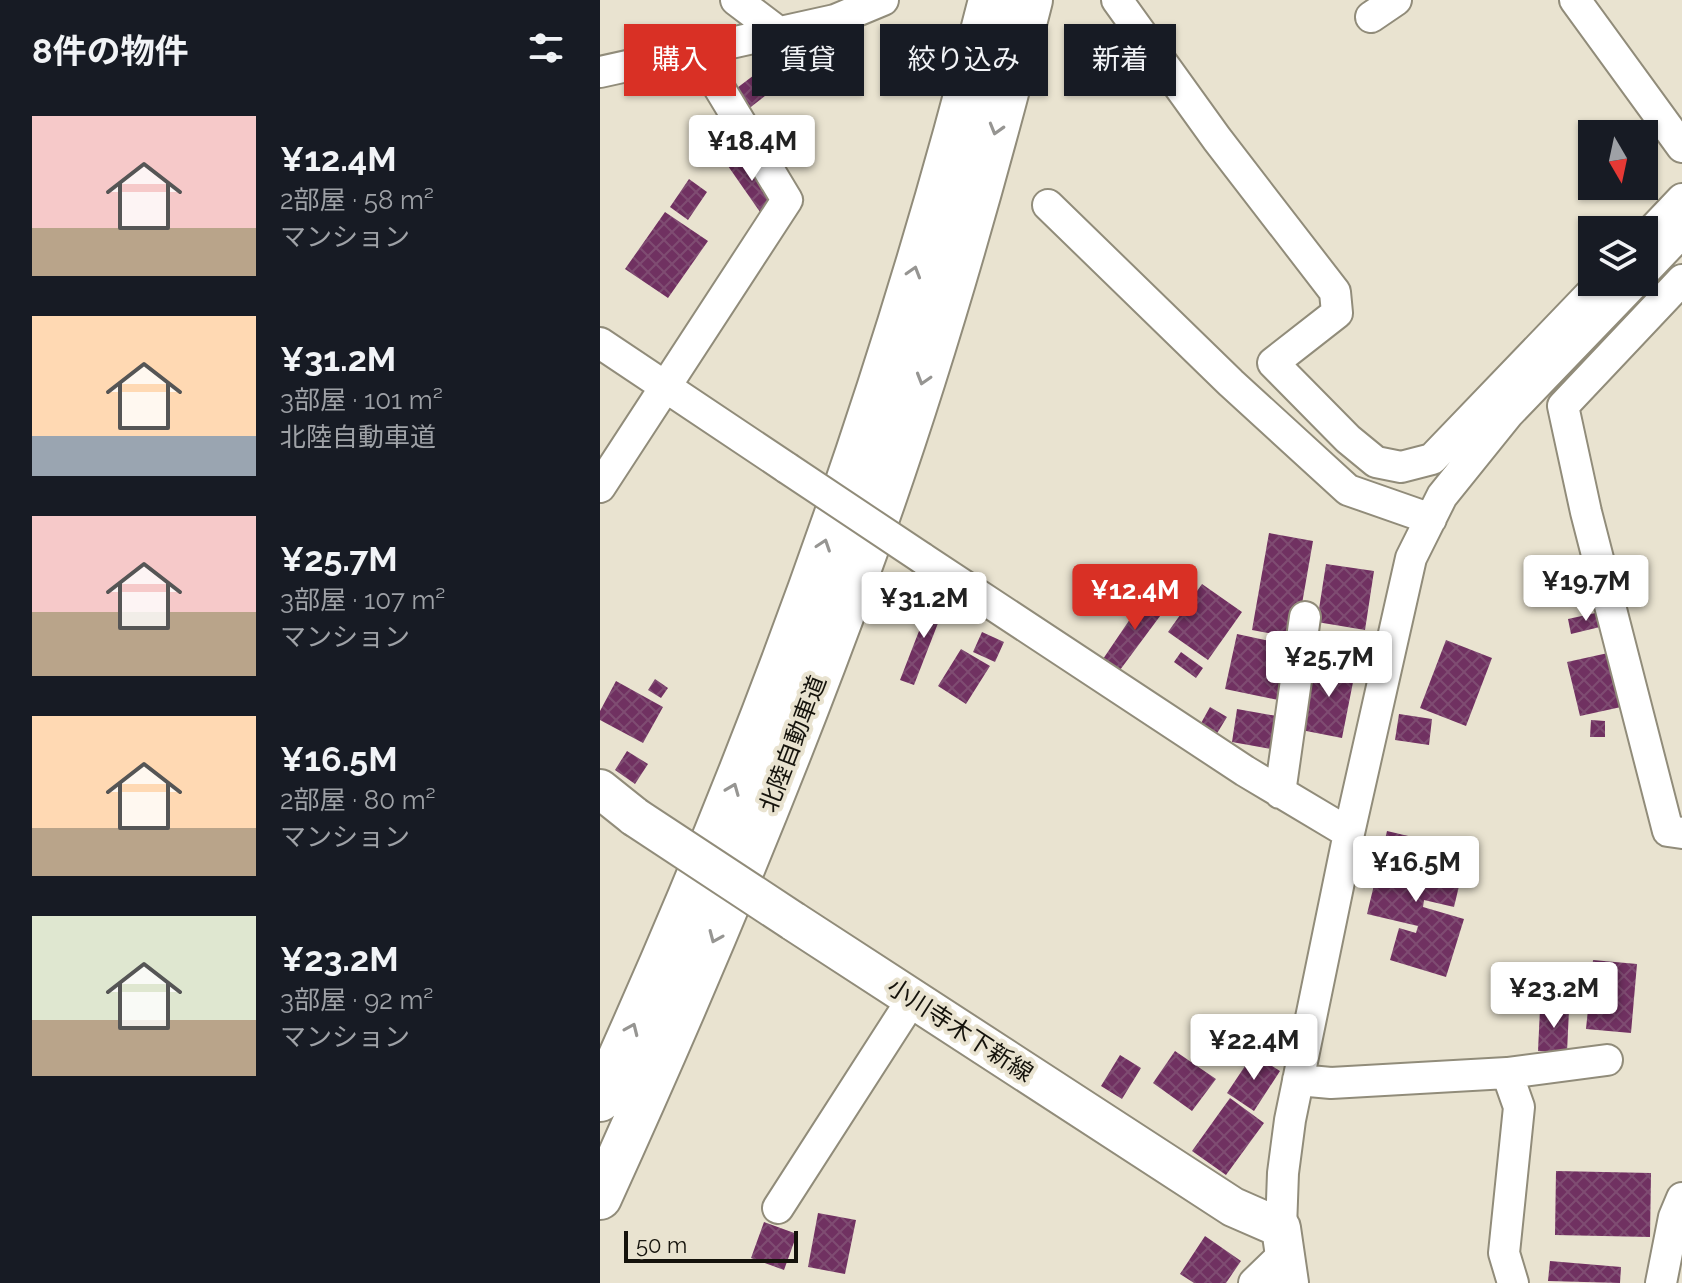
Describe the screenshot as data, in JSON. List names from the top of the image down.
{
  "streets": {
    "highway": ["北陸自動車道"],
    "main road": ["小川寺木下新線"]
  },
  "scale_bar": "50 m",
  "north": "bottom",
  "page": {
    "heading": "8件の物件",
    "chip": [
      "購入",
      "賃貸",
      "絞り込み",
      "新着"
    ],
    "list": [
      {
        "name": "¥12.4M",
        "note": "2部屋 · 58 m² · マンション"
      },
      {
        "name": "¥31.2M",
        "note": "3部屋 · 101 m² · 北陸自動車道"
      },
      {
        "name": "¥25.7M",
        "note": "3部屋 · 107 m² · マンション"
      },
      {
        "name": "¥16.5M",
        "note": "2部屋 · 80 m² · マンション"
      },
      {
        "name": "¥23.2M",
        "note": "3部屋 · 92 m² · マンション"
      }
    ],
    "price": [
      "¥18.4M",
      "¥19.7M",
      "¥12.4M",
      "¥31.2M",
      "¥25.7M",
      "¥16.5M",
      "¥23.2M",
      "¥22.4M"
    ],
    "scale": "50 m"
  }
}
